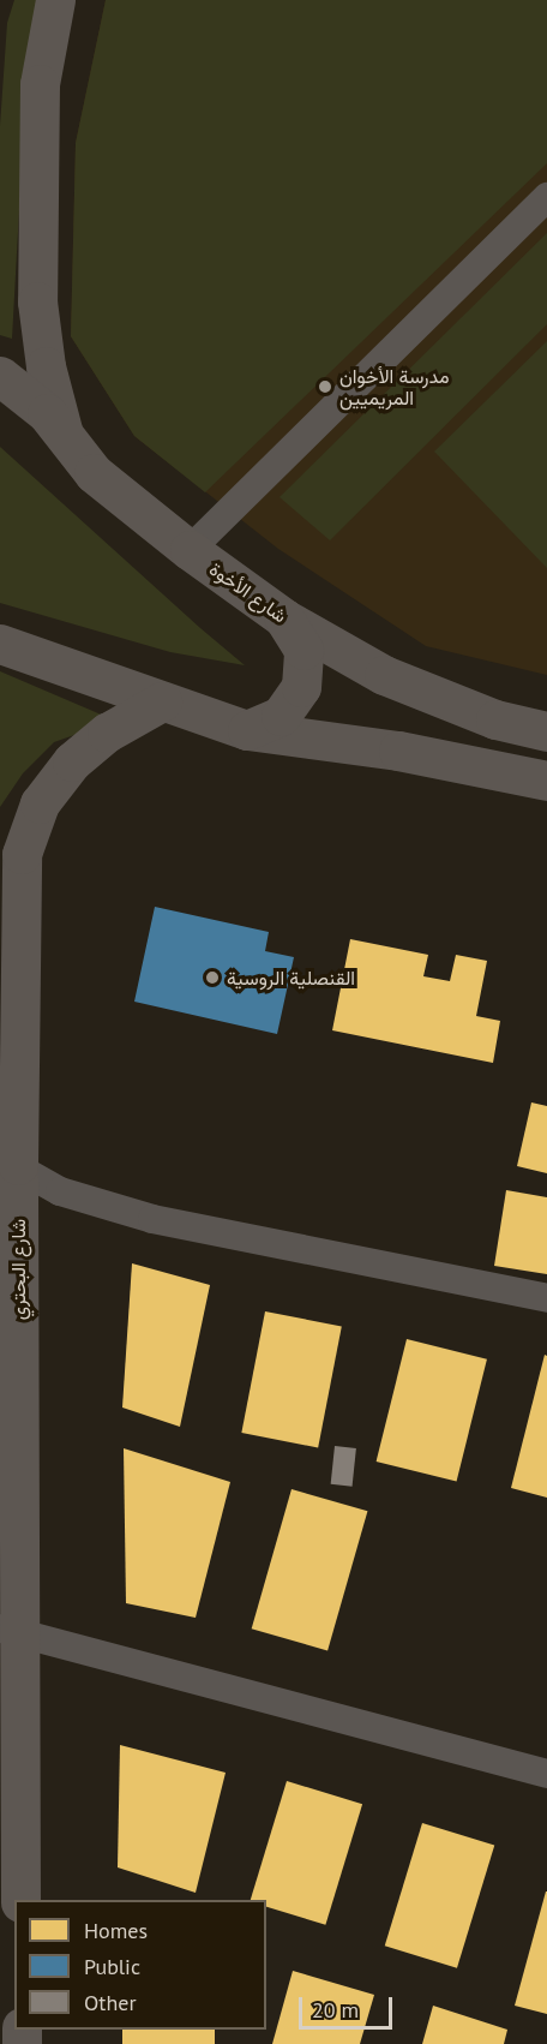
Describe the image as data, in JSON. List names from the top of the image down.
{
  "streets": {
    "main road": ["شارع الأخوة", "شارع البحتري"]
  },
  "places": ["مدرسة الأخوان المريميين", "القنصلية الروسية"],
  "legend": ["Homes", "Public", "Other"],
  "scale_bar": "20 m"
}
